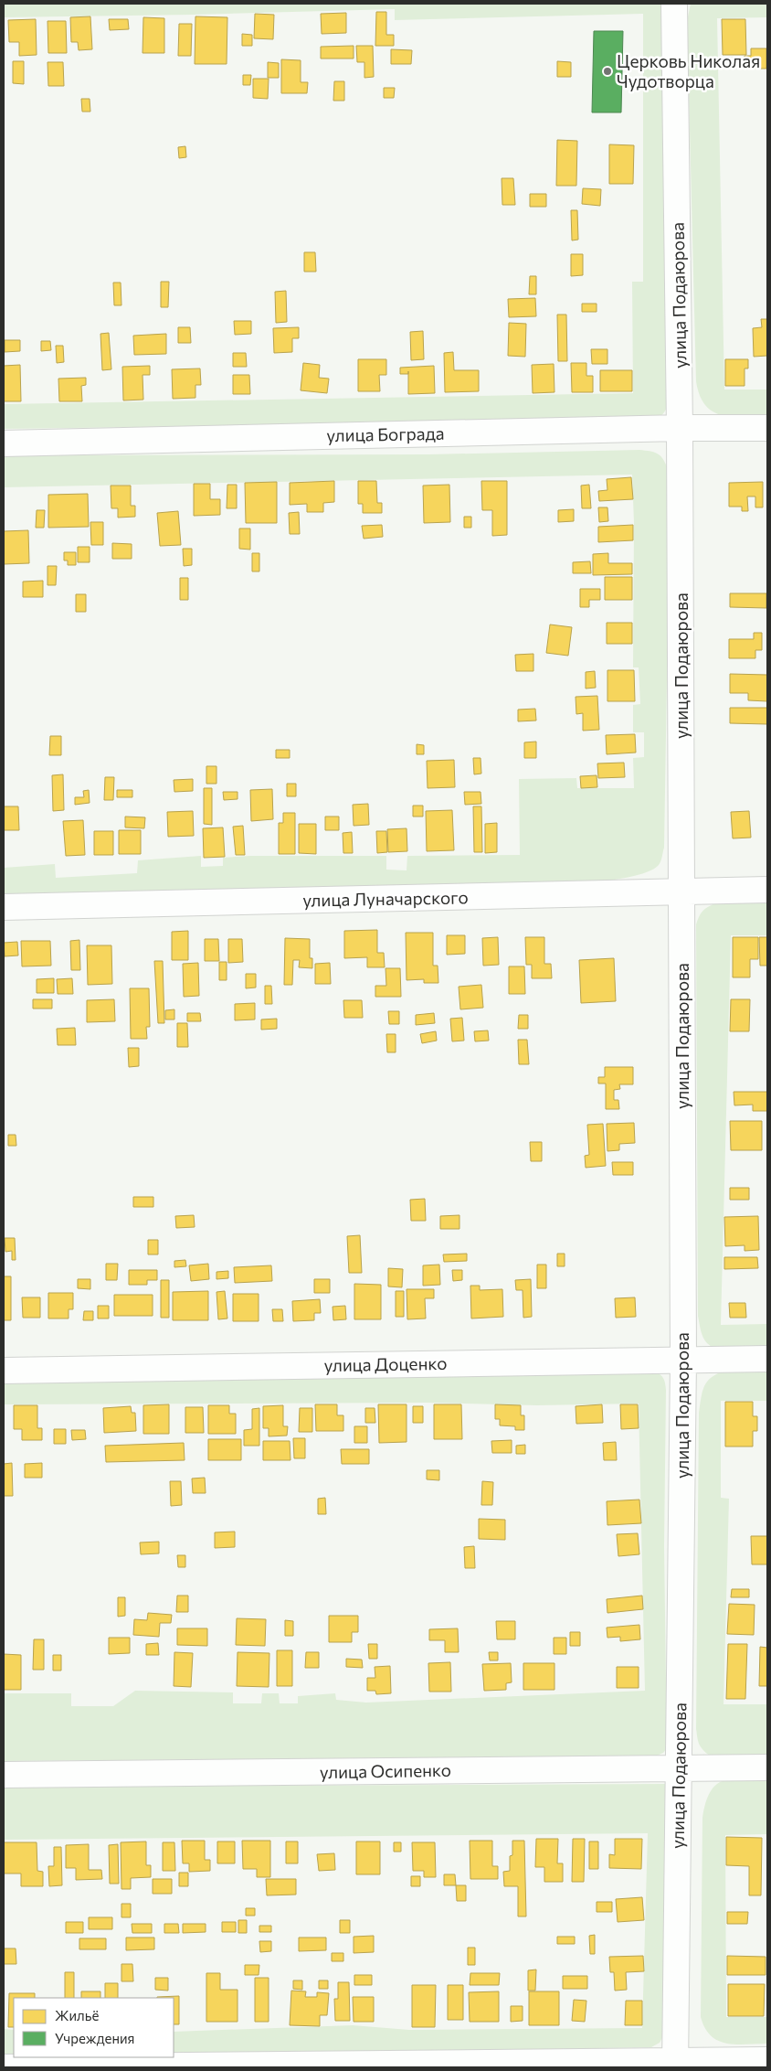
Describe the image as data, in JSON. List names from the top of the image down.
{
  "streets": {
    "street": [
      "улица Подаюрова",
      "улица Бограда",
      "улица Луначарского",
      "улица Доценко",
      "улица Осипенко"
    ]
  },
  "crossings": [
    ["улица Подаюрова", "улица Бограда"],
    ["улица Подаюрова", "улица Луначарского"],
    ["улица Подаюрова", "улица Доценко"],
    ["улица Подаюрова", "улица Осипенко"]
  ],
  "places": ["Церковь Николая Чудотворца"],
  "legend": ["Жильё", "Учреждения"]
}
